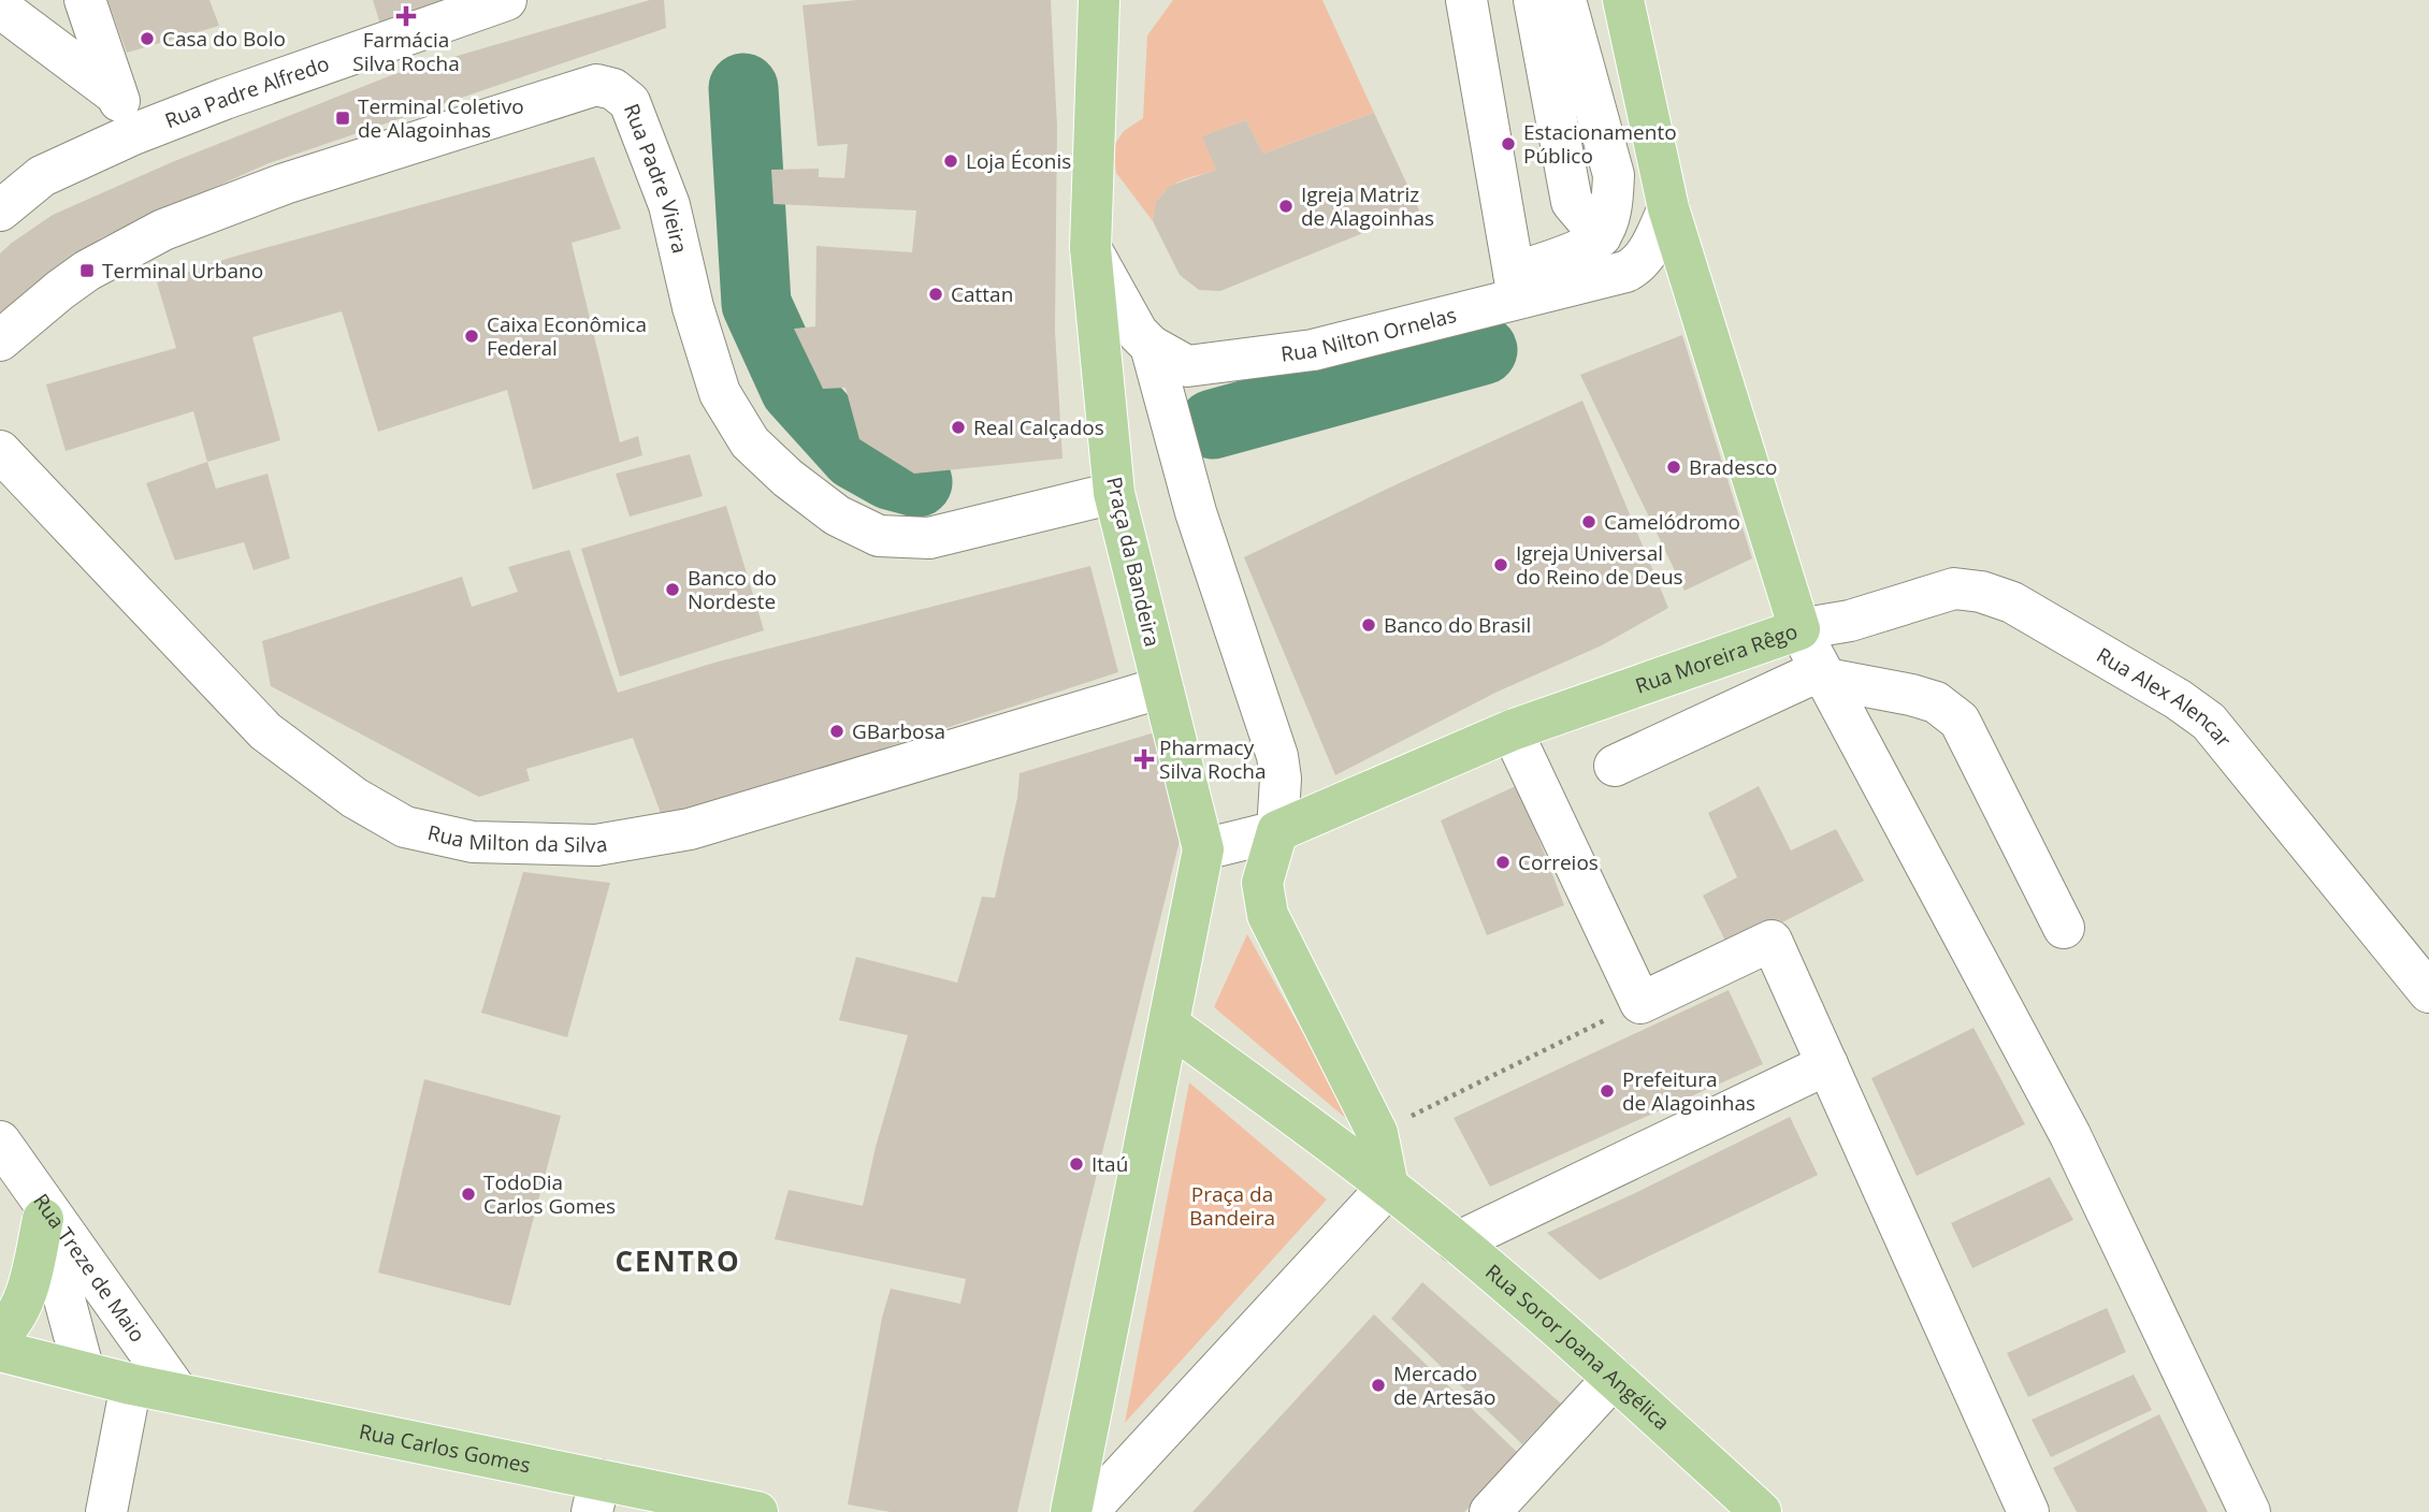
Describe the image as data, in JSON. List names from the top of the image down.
{
  "streets": {
    "main road": [
      "Praça da Bandeira",
      "Rua Moreira Rêgo",
      "Rua Soror Joana Angélica",
      "Rua Carlos Gomes"
    ],
    "street": [
      "Rua Padre Alfredo",
      "Rua Padre Vieira",
      "Rua Nilton Ornelas",
      "Rua Alex Alencar",
      "Rua Milton da Silva",
      "Rua Treze de Maio"
    ]
  },
  "crossings": [
    ["Rua Padre Vieira", "Praça da Bandeira"],
    ["Rua Nilton Ornelas", "Praça da Bandeira"],
    ["Rua Nilton Ornelas", "Rua Moreira Rêgo"],
    ["Praça da Bandeira", "Rua Milton da Silva"],
    ["Rua Moreira Rêgo", "Rua Alex Alencar"],
    ["Rua Treze de Maio", "Rua Carlos Gomes"]
  ],
  "districts": ["CENTRO"],
  "parks": ["Praça da Bandeira"],
  "places": {
    "health": ["Farmácia Silva Rocha", "Pharmacy Silva Rocha"],
    "other": [
      "Casa do Bolo",
      "Estacionamento Público",
      "Loja Éconis",
      "Igreja Matriz de Alagoinhas",
      "Cattan",
      "Caixa Econômica Federal",
      "Real Calçados",
      "Bradesco",
      "Camelódromo",
      "Igreja Universal do Reino de Deus",
      "Banco do Nordeste",
      "Banco do Brasil",
      "GBarbosa",
      "Correios",
      "Prefeitura de Alagoinhas",
      "Itaú",
      "TodoDia Carlos Gomes",
      "Mercado de Artesão"
    ],
    "transit": ["Terminal Coletivo de Alagoinhas", "Terminal Urbano"]
  }
}
